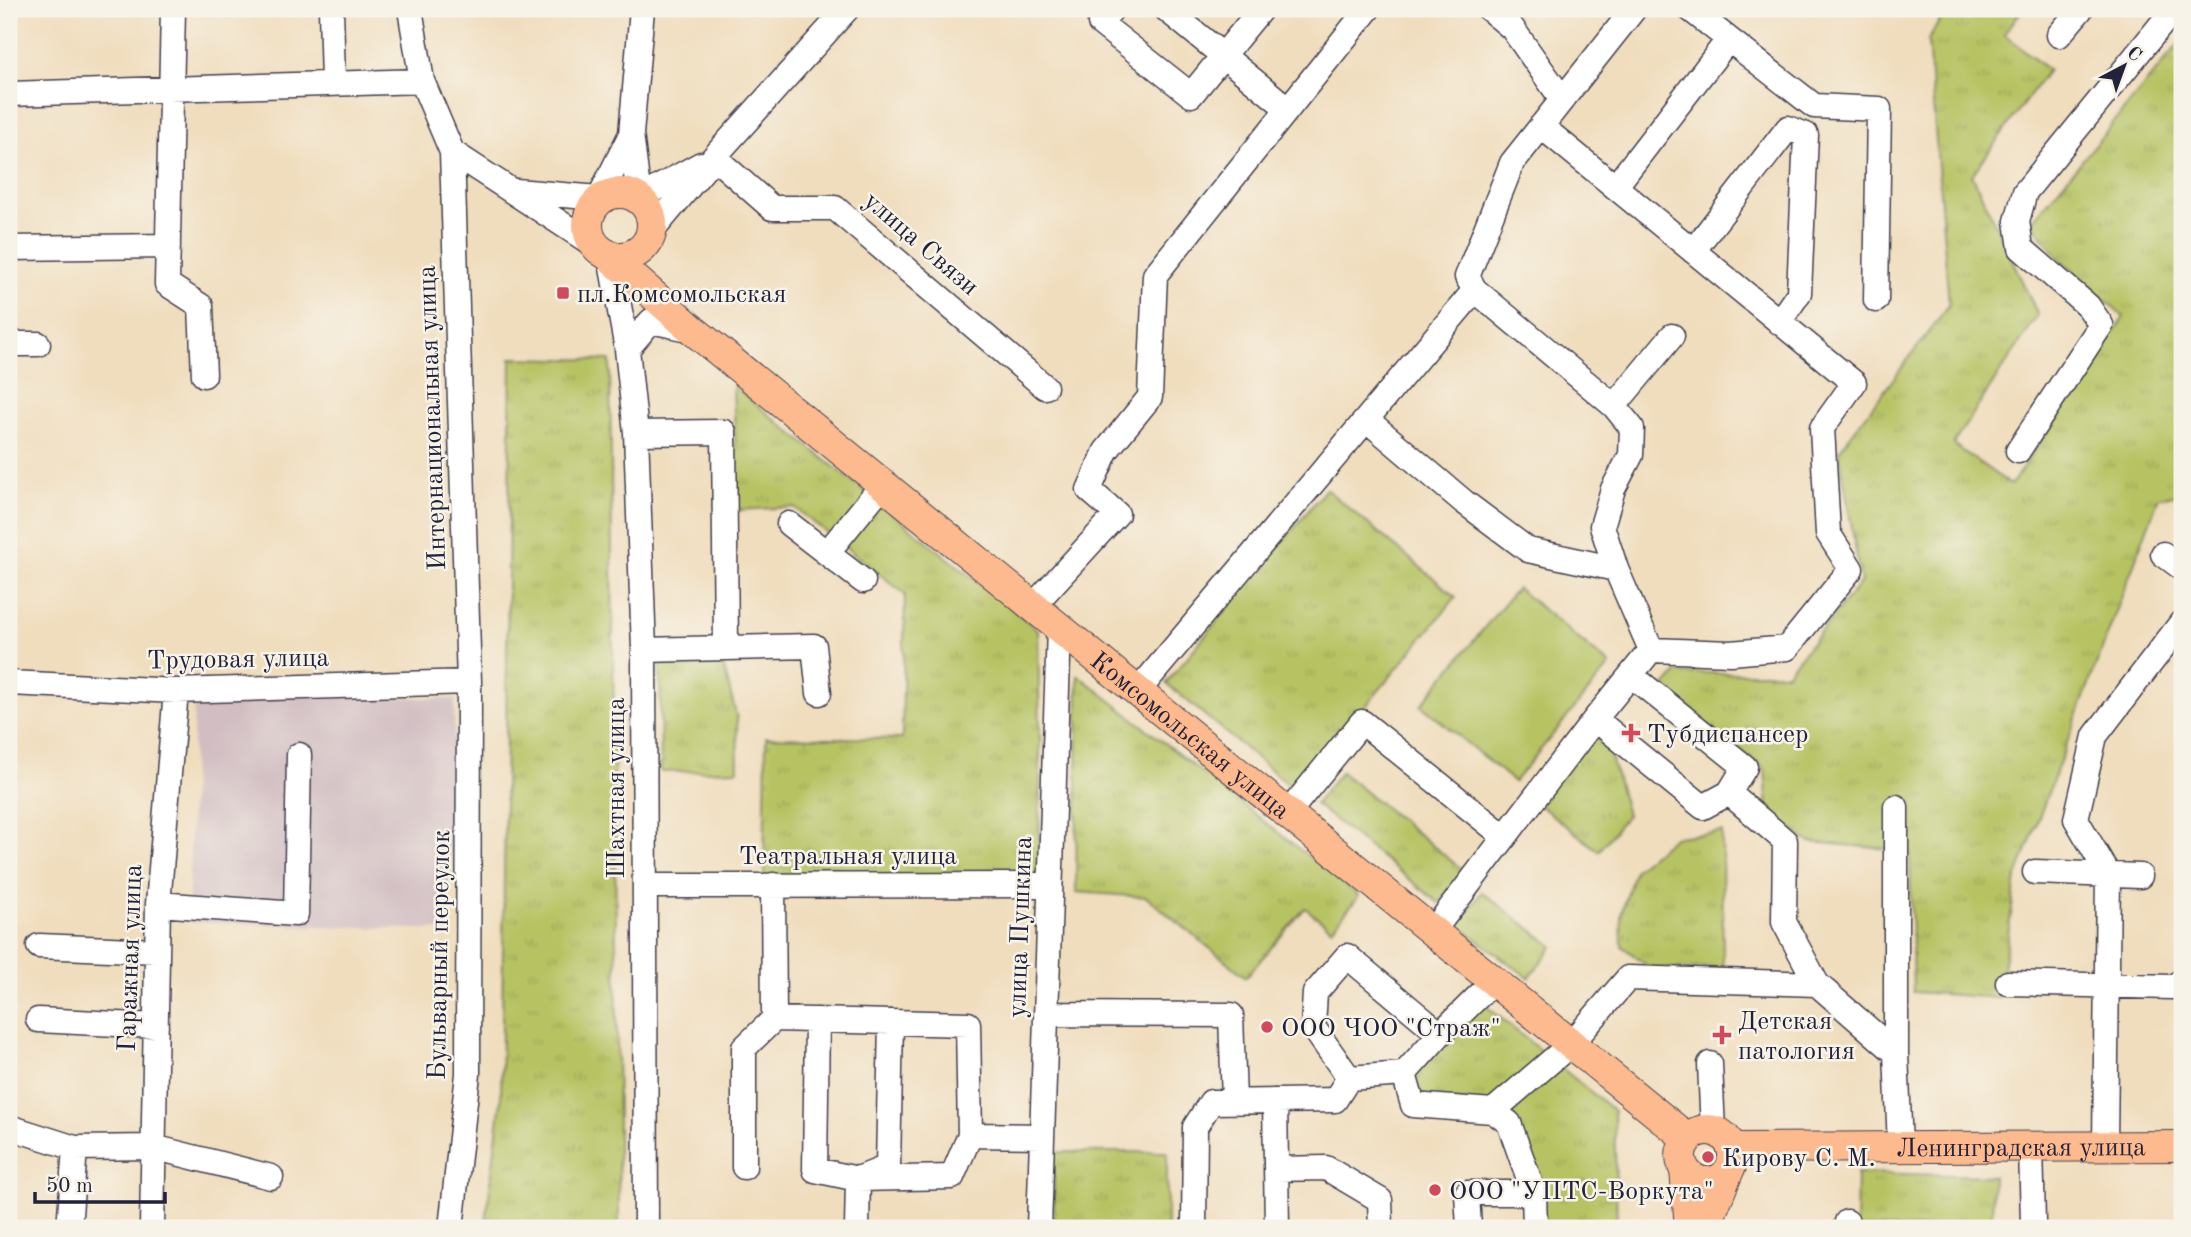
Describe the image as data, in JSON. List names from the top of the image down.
{
  "streets": {
    "main road": ["Комсомольская улица", "Ленинградская улица"],
    "street": [
      "улица Связи",
      "Интернациональная улица",
      "Трудовая улица",
      "Шахтная улица",
      "Театральная улица",
      "улица Пушкина",
      "Бульварный переулок",
      "Гаражная улица"
    ]
  },
  "crossings": [
    ["Интернациональная улица", "Трудовая улица"],
    ["Интернациональная улица", "Бульварный переулок"],
    ["Трудовая улица", "Бульварный переулок"],
    ["Трудовая улица", "Гаражная улица"],
    ["Комсомольская улица", "Шахтная улица"],
    ["Комсомольская улица", "улица Пушкина"],
    ["Комсомольская улица", "Ленинградская улица"],
    ["Шахтная улица", "Театральная улица"],
    ["Театральная улица", "улица Пушкина"]
  ],
  "places": {
    "transit": ["пл.Комсомольская"],
    "health": ["Тубдиспансер", "Детская патология"],
    "other": ["ООО ЧОО \"Страж\"", "Кирову С. М.", "ООО \"УПТС-Воркута\""]
  },
  "scale_bar": "50 m",
  "north": "top right"
}
